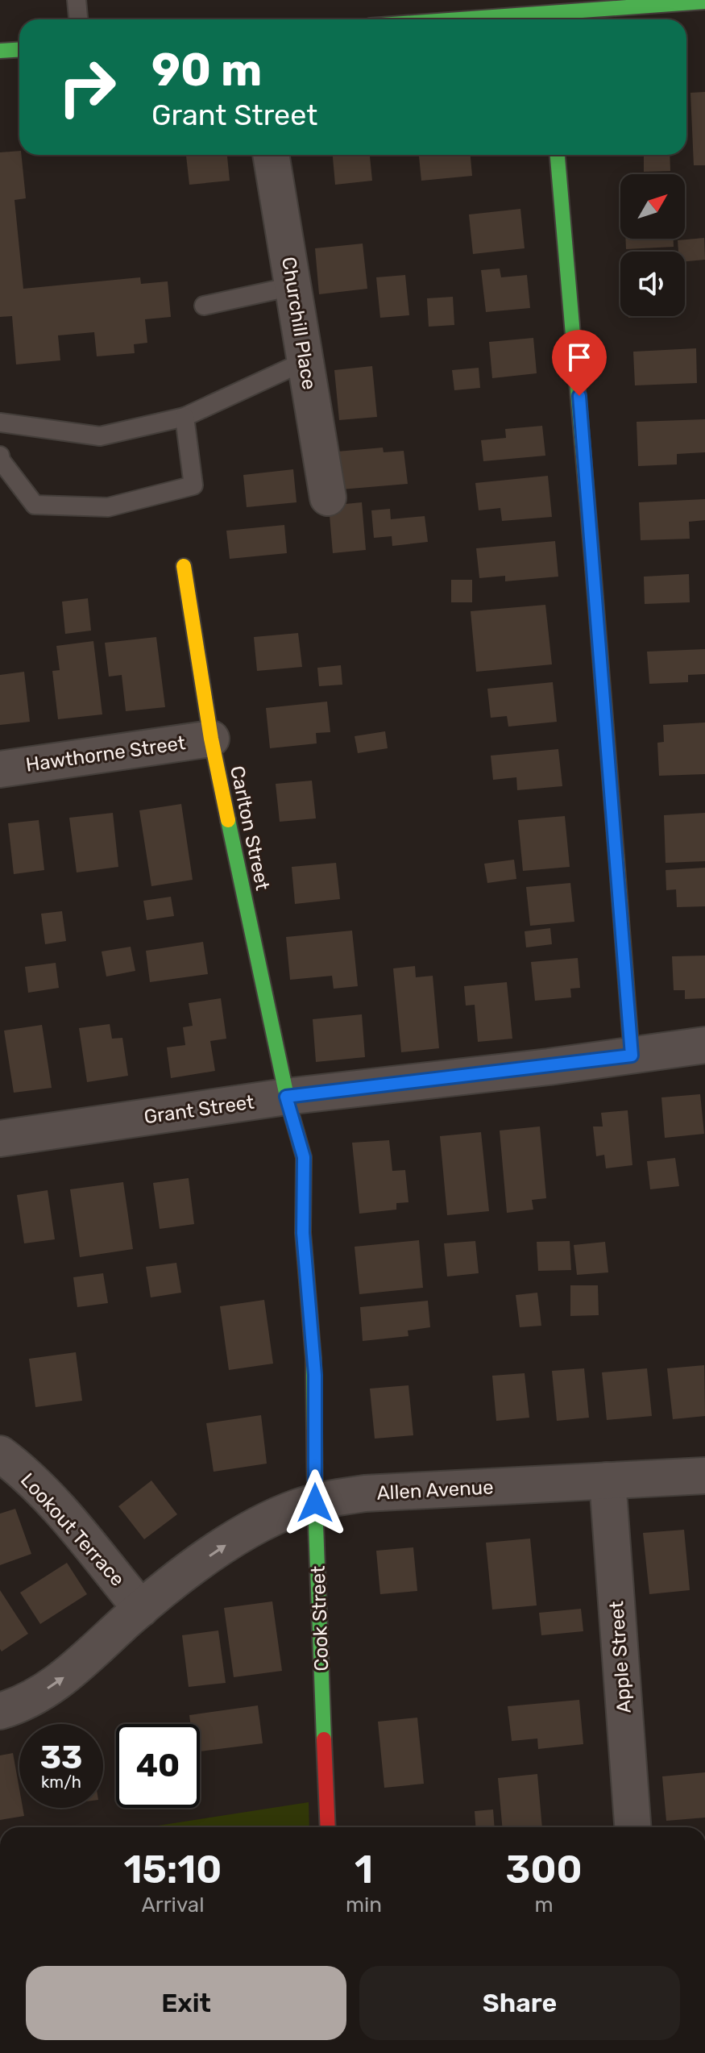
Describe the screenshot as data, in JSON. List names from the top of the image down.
{
  "streets": {
    "street": [
      "Churchill Place",
      "Hawthorne Street",
      "Carlton Street",
      "Grant Street",
      "Allen Avenue",
      "Lookout Terrace",
      "Cook Street",
      "Apple Street"
    ]
  },
  "crossings": [
    ["Hawthorne Street", "Carlton Street"],
    ["Carlton Street", "Grant Street"],
    ["Carlton Street", "Cook Street"],
    ["Grant Street", "Cook Street"],
    ["Allen Avenue", "Lookout Terrace"],
    ["Allen Avenue", "Cook Street"],
    ["Allen Avenue", "Apple Street"]
  ],
  "one_way": ["Allen Avenue"],
  "north": "top right",
  "page": {
    "turn": ["90 m", "Grant Street"],
    "speed": "33 km/h",
    "limit": "40",
    "eta": [
      "15:10",
      "Arrival",
      "1",
      "min",
      "300",
      "m"
    ],
    "buttons": ["Exit", "Share"]
  }
}
